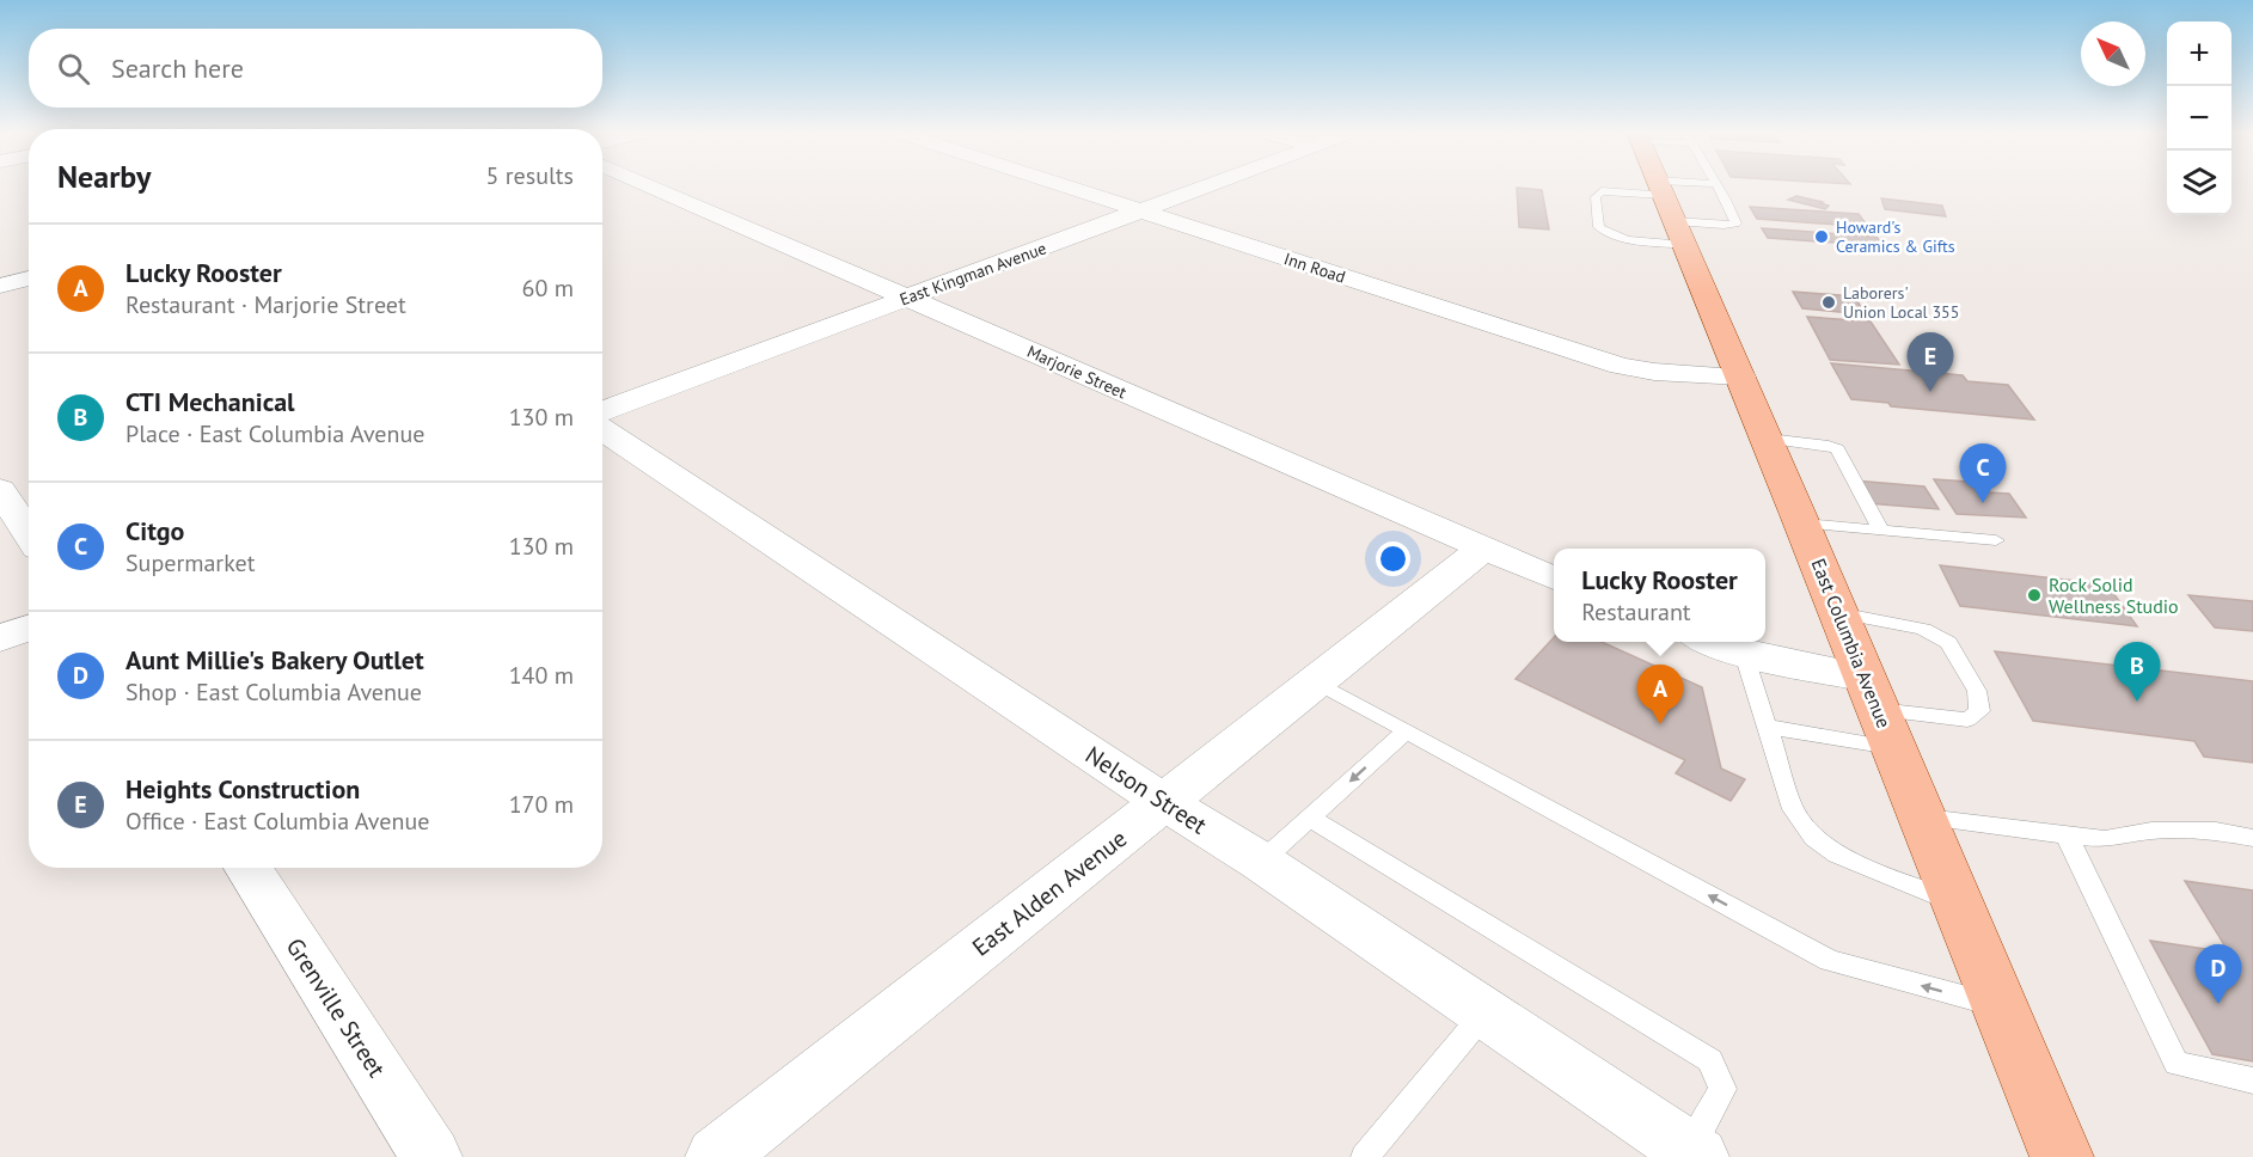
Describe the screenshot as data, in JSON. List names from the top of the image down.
{
  "streets": {
    "main road": ["East Columbia Avenue"],
    "street": [
      "Inn Road",
      "East Kingman Avenue",
      "Marjorie Street",
      "Nelson Street",
      "East Alden Avenue",
      "Grenville Street"
    ]
  },
  "crossings": [
    ["Inn Road", "East Kingman Avenue"],
    ["Inn Road", "East Columbia Avenue"],
    ["East Kingman Avenue", "Marjorie Street"],
    ["Marjorie Street", "East Alden Avenue"],
    ["Nelson Street", "East Alden Avenue"]
  ],
  "places": ["Howard's Ceramics & Gifts", "Laborers' Union Local 355", "Rock Solid Wellness Studio"],
  "north": "top left",
  "page": {
    "map_buttons": ["+", "−"],
    "search": "Search here",
    "heading": ["Nearby", "5 results"],
    "list": [
      {
        "mark": "A",
        "name": "Lucky Rooster",
        "note": "Restaurant · Marjorie Street",
        "value": "60 m"
      },
      {
        "mark": "B",
        "name": "CTI Mechanical",
        "note": "Place · East Columbia Avenue",
        "value": "130 m"
      },
      {
        "mark": "C",
        "name": "Citgo",
        "note": "Supermarket",
        "value": "130 m"
      },
      {
        "mark": "D",
        "name": "Aunt Millie's Bakery Outlet",
        "note": "Shop · East Columbia Avenue",
        "value": "140 m"
      },
      {
        "mark": "E",
        "name": "Heights Construction",
        "note": "Office · East Columbia Avenue",
        "value": "170 m"
      }
    ],
    "pins": [
      "E",
      "C",
      "B",
      "A",
      "D"
    ],
    "popup": ["Lucky Rooster", "Restaurant"]
  }
}
